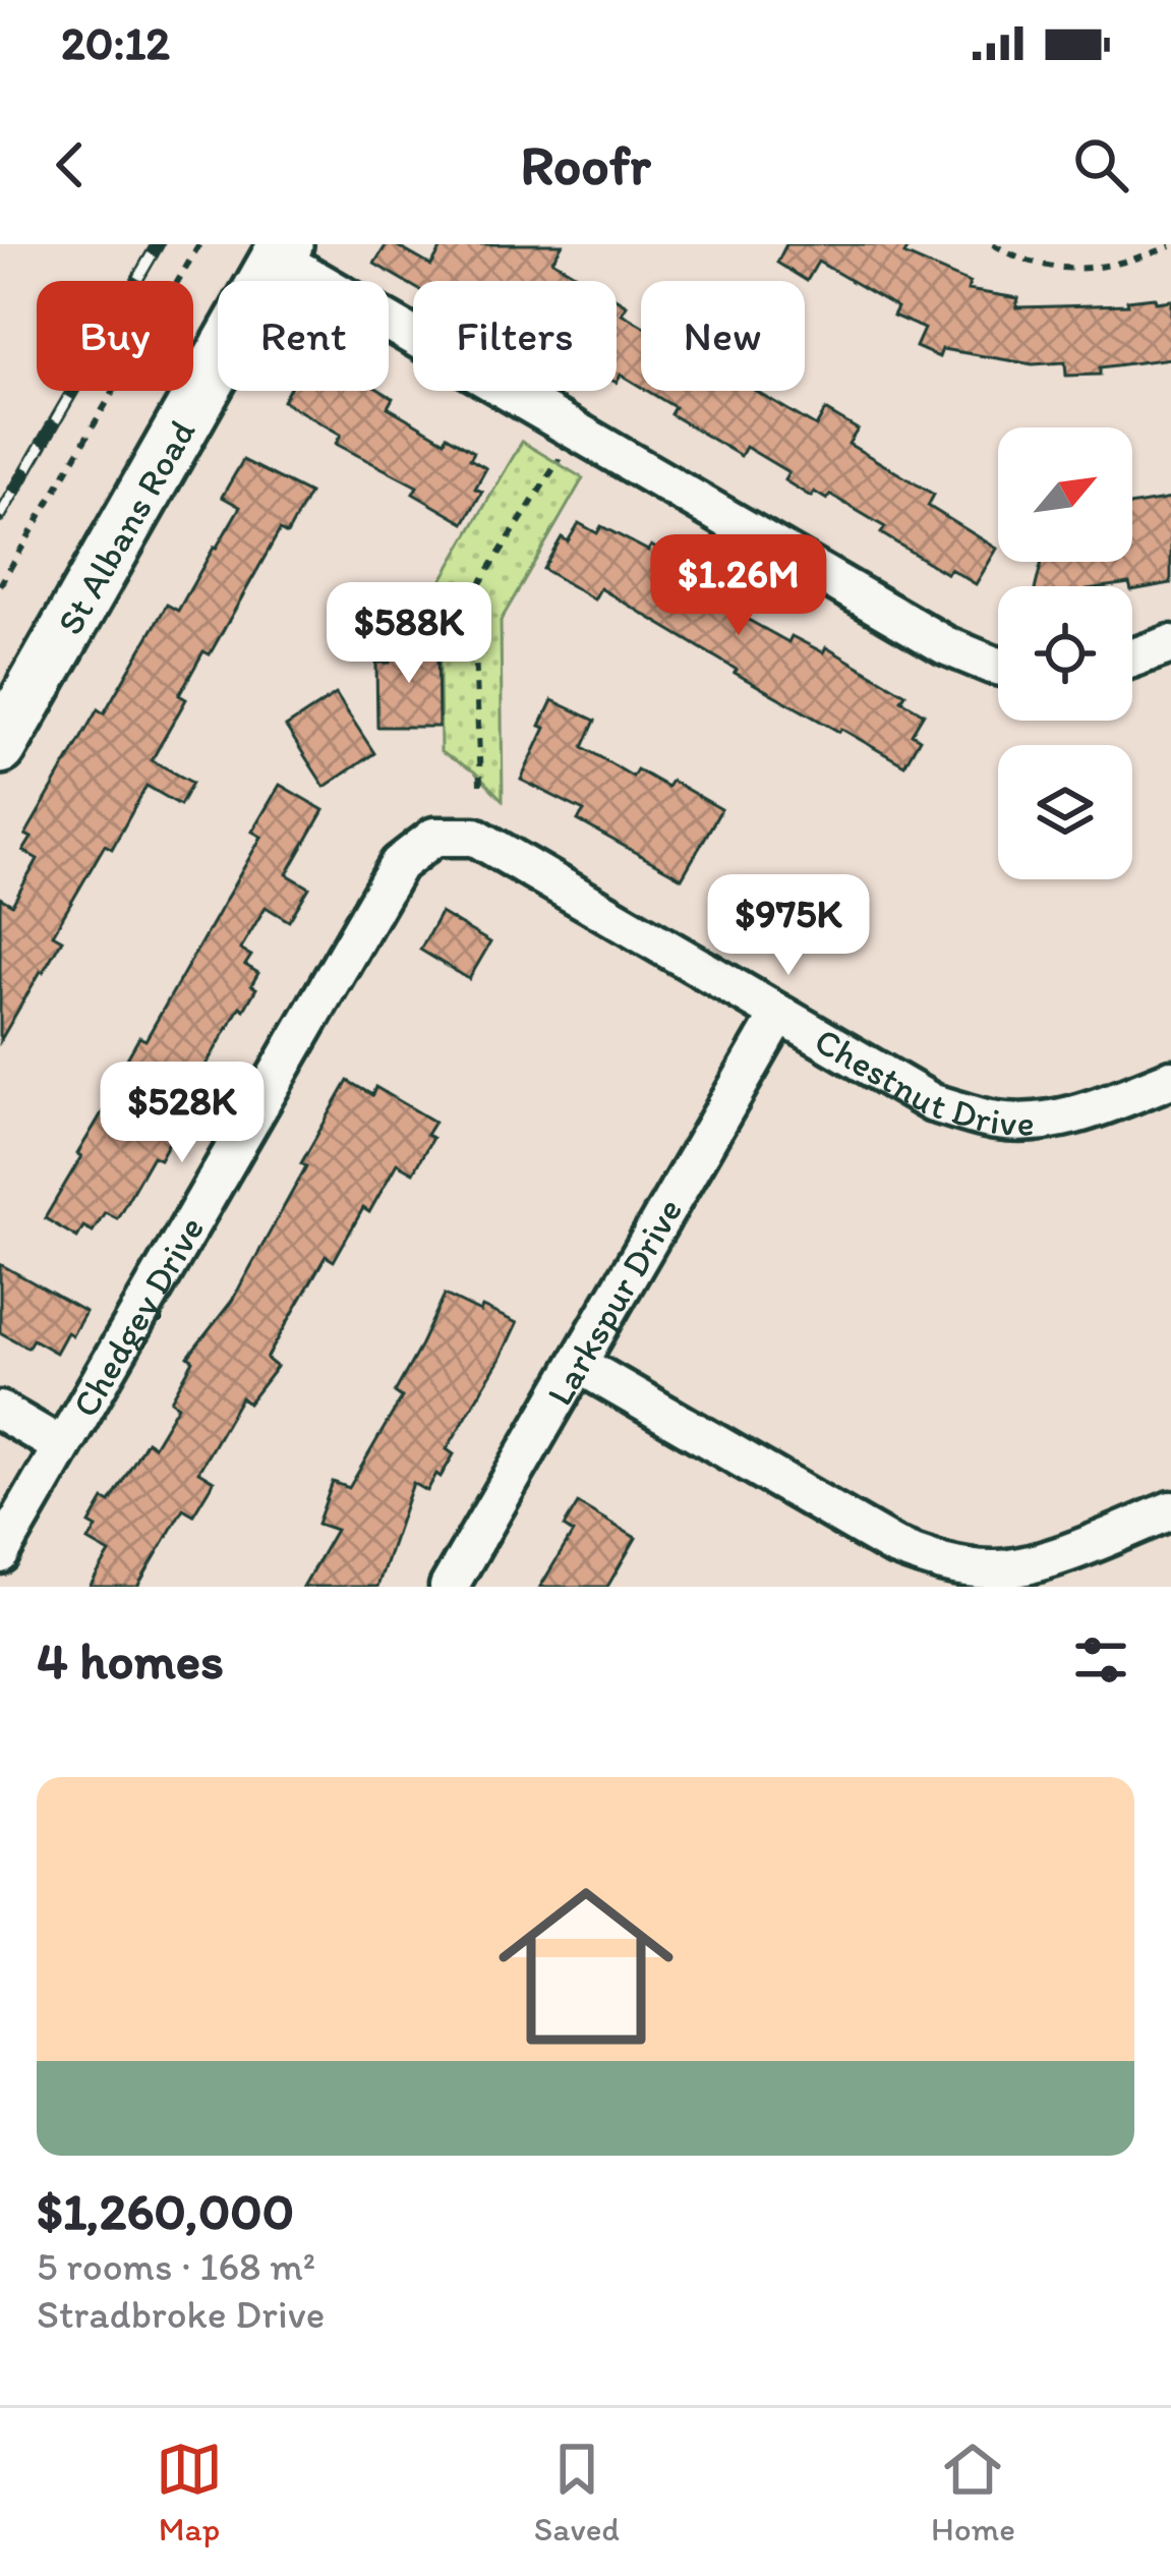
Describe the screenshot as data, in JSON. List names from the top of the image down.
{
  "streets": {
    "main road": ["St Albans Road"],
    "street": ["Chestnut Drive", "Larkspur Drive", "Chedgey Drive"]
  },
  "crossings": [
    ["Chestnut Drive", "Larkspur Drive"],
    ["Chestnut Drive", "Chedgey Drive"]
  ],
  "north": "top right",
  "page": {
    "status": "20:12",
    "header": "Roofr",
    "chip": [
      "Buy",
      "Rent",
      "Filters",
      "New"
    ],
    "price": [
      "$1.26M",
      "$588K",
      "$975K",
      "$528K"
    ],
    "heading": "4 homes",
    "list": [
      {
        "name": "$1,260,000",
        "note": "5 rooms · 168 m² · Stradbroke Drive"
      }
    ],
    "tabs": ["Map", "Saved", "Home"]
  }
}
